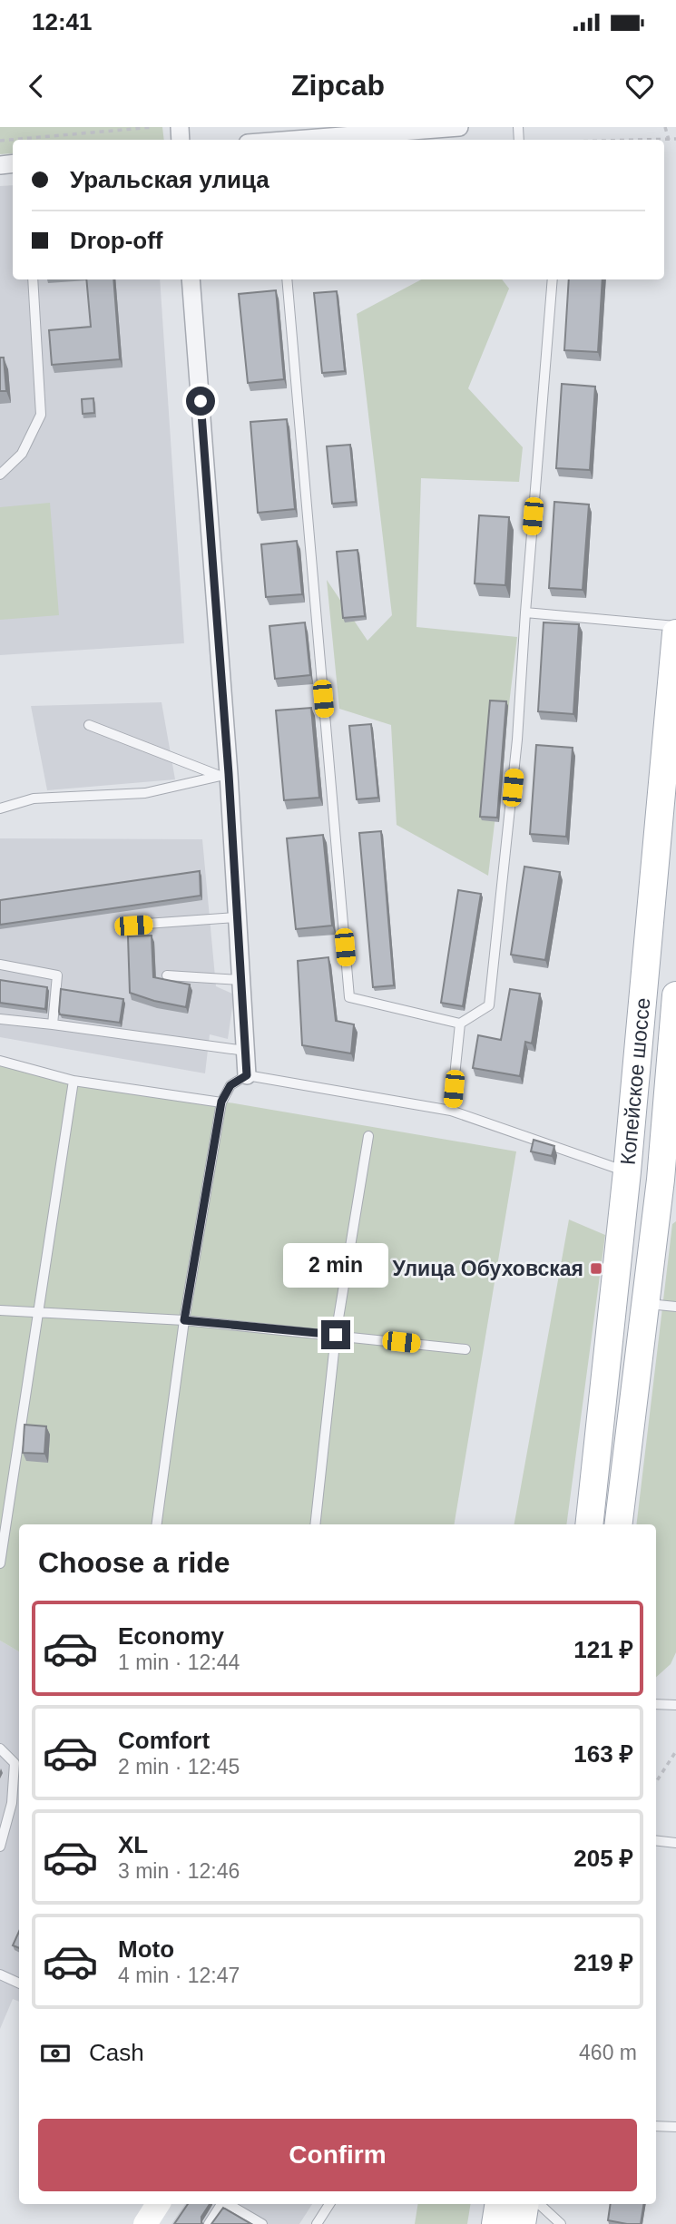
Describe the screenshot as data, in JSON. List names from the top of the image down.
{
  "streets": {
    "main road": ["Копейское шоссе"]
  },
  "places": {
    "transit": ["Улица Обуховская"]
  },
  "page": {
    "status": "12:41",
    "header": "Zipcab",
    "banner": ["Уральская улица", "Drop-off"],
    "bubble": "2 min",
    "heading": "Choose a ride",
    "list": [
      {
        "name": "Economy",
        "note": "1 min · 12:44",
        "value": "121 ₽"
      },
      {
        "name": "Comfort",
        "note": "2 min · 12:45",
        "value": "163 ₽"
      },
      {
        "name": "XL",
        "note": "3 min · 12:46",
        "value": "205 ₽"
      },
      {
        "name": "Moto",
        "note": "4 min · 12:47",
        "value": "219 ₽"
      }
    ],
    "pay": ["Cash", "460 m"],
    "buttons": "Confirm"
  }
}
